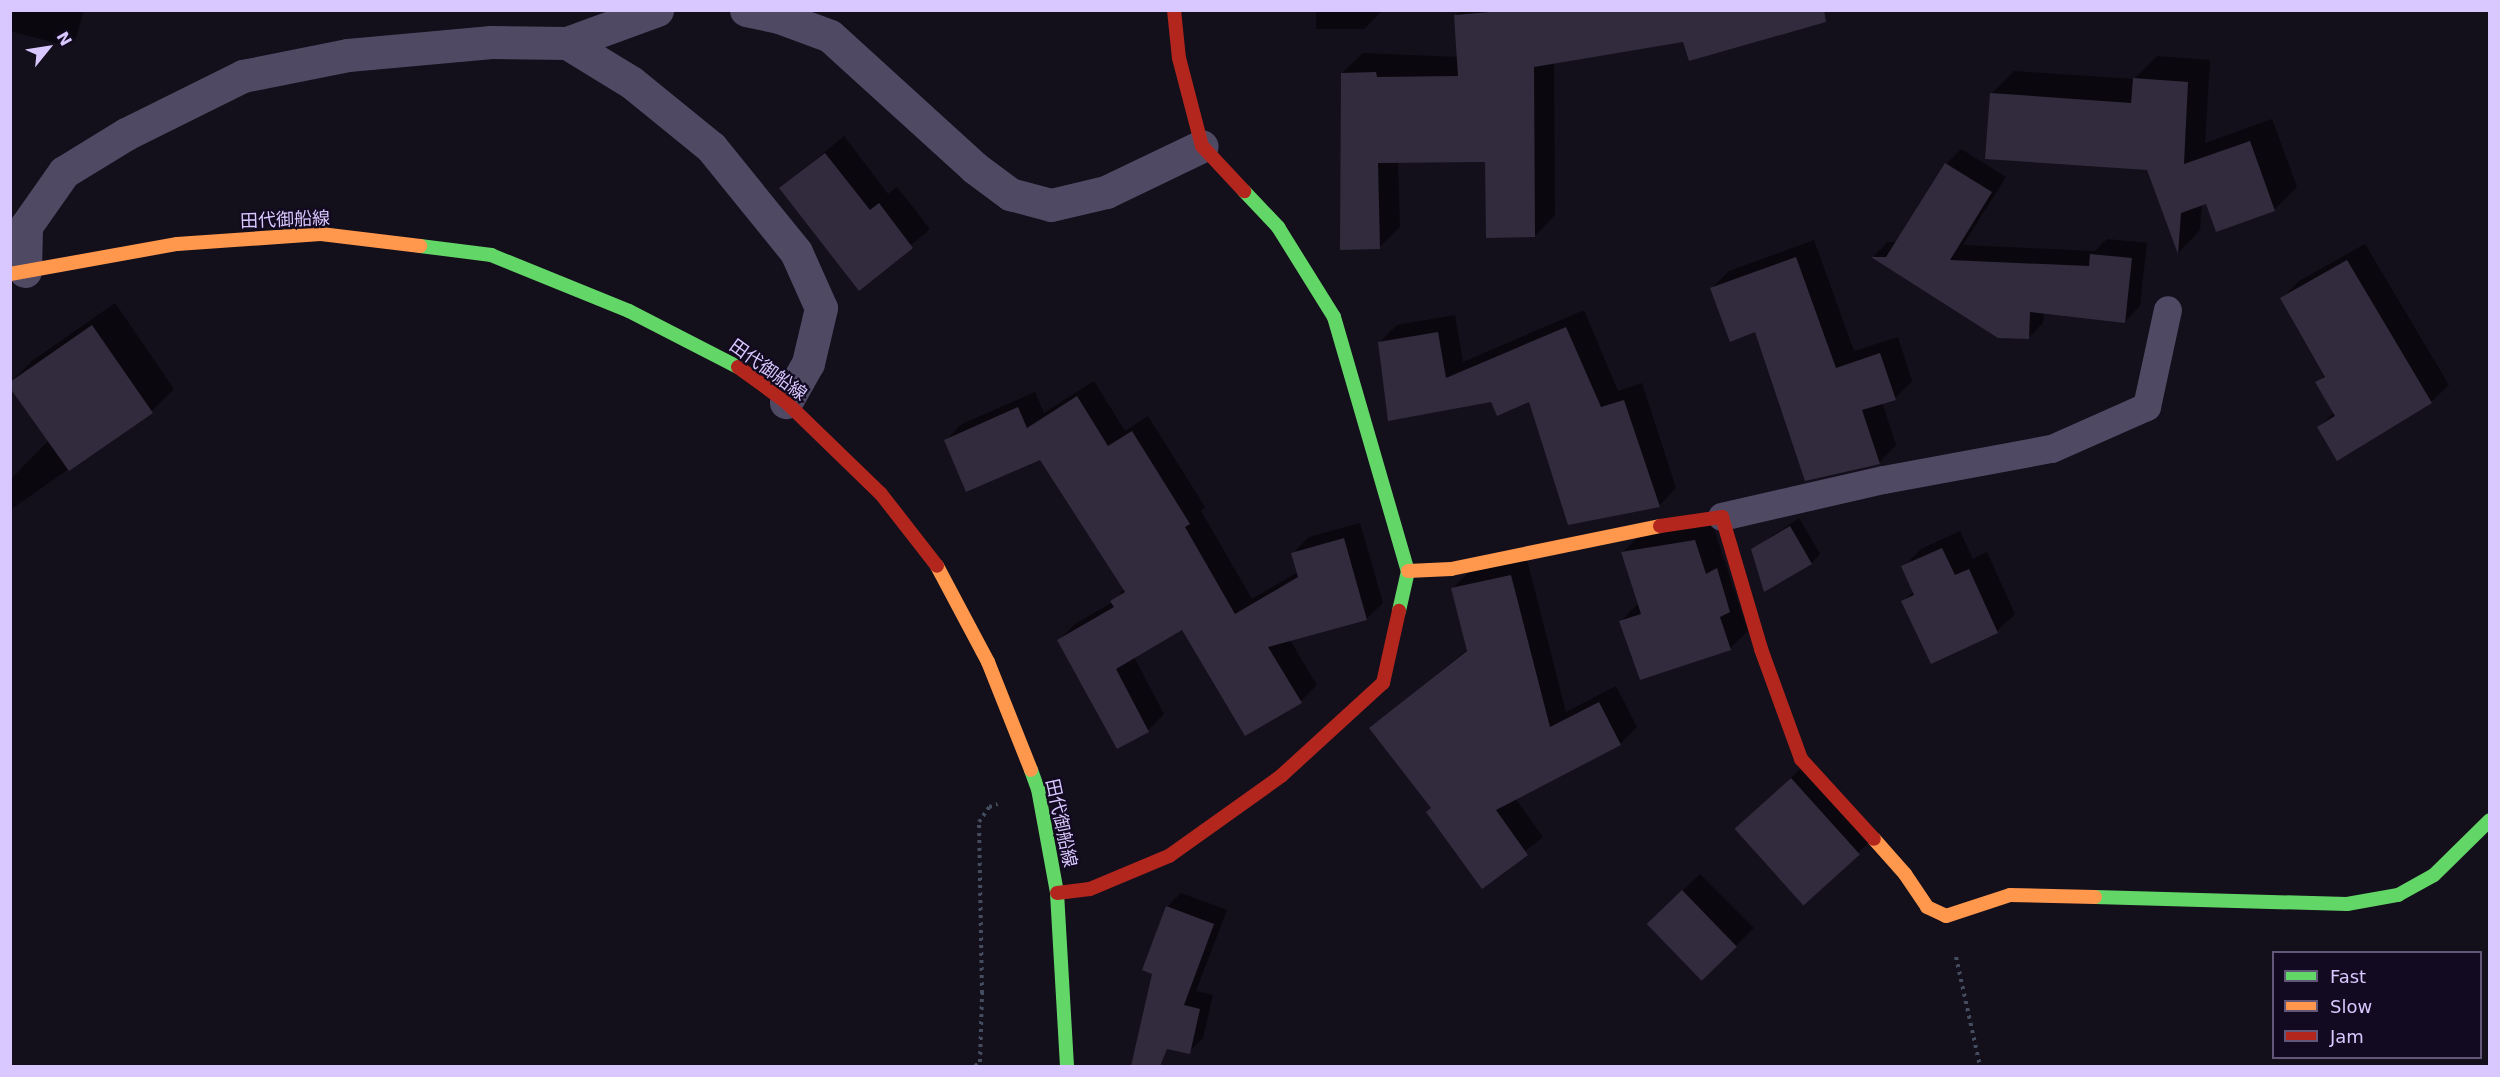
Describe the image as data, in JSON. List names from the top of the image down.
{
  "streets": {
    "street": ["田代御船線"]
  },
  "legend": ["Fast", "Slow", "Jam"],
  "north": "top right"
}
